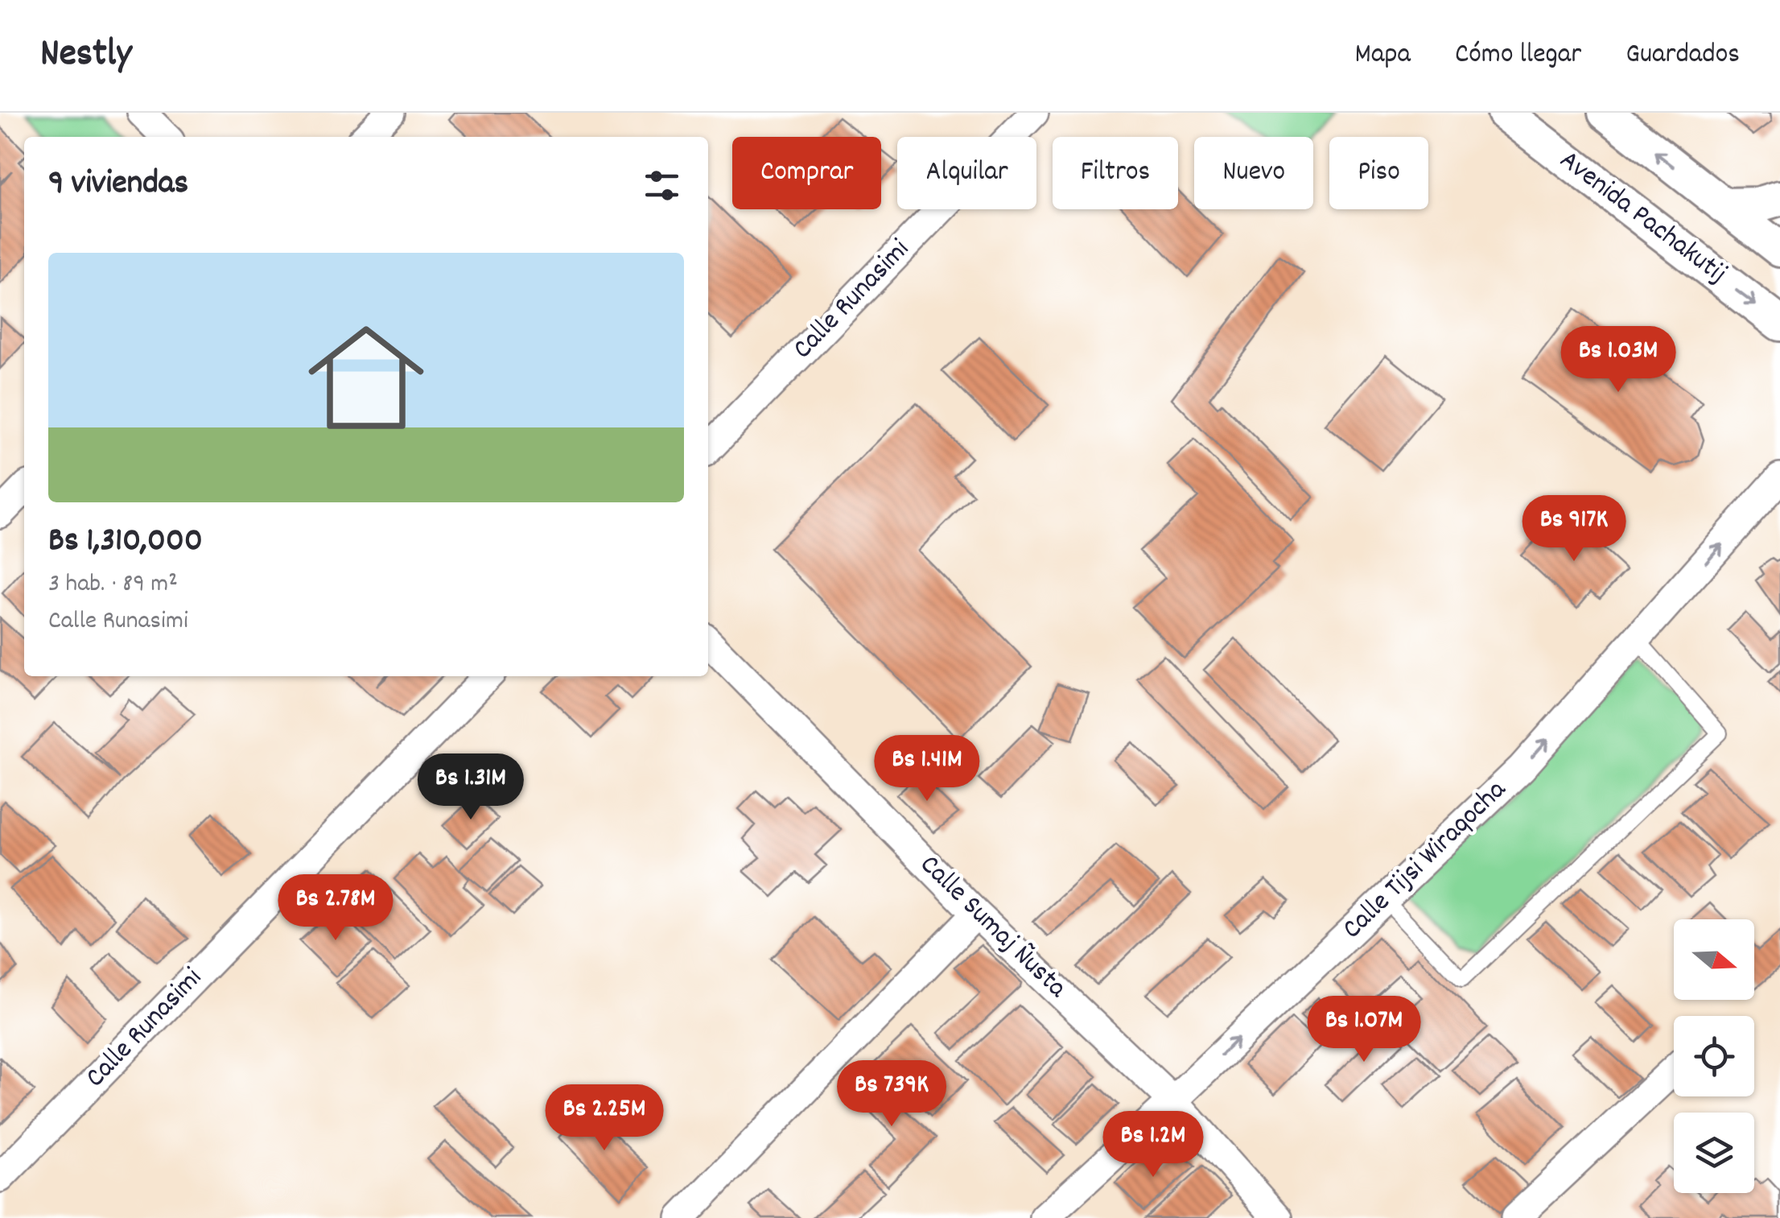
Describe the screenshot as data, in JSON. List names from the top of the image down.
{
  "streets": {
    "street": [
      "Avenida Pachakutij",
      "Calle Runasimi",
      "Calle Tijsi Wiraqocha",
      "Calle Sumaj Ñusta"
    ]
  },
  "crossings": [
    ["Calle Tijsi Wiraqocha", "Calle Sumaj Ñusta"]
  ],
  "one_way": ["Calle Tijsi Wiraqocha"],
  "north": "right",
  "page": {
    "header": "Nestly",
    "nav": ["Mapa", "Cómo llegar", "Guardados"],
    "chip": [
      "Comprar",
      "Alquilar",
      "Filtros",
      "Nuevo",
      "Piso"
    ],
    "heading": "9 viviendas",
    "list": [
      {
        "name": "Bs 1,310,000",
        "note": "3 hab. · 89 m² · Calle Runasimi"
      }
    ],
    "price": [
      "Bs 1.03M",
      "Bs 917K",
      "Bs 1.41M",
      "Bs 1.31M",
      "Bs 2.78M",
      "Bs 1.07M",
      "Bs 739K",
      "Bs 2.25M",
      "Bs 1.2M"
    ]
  }
}
